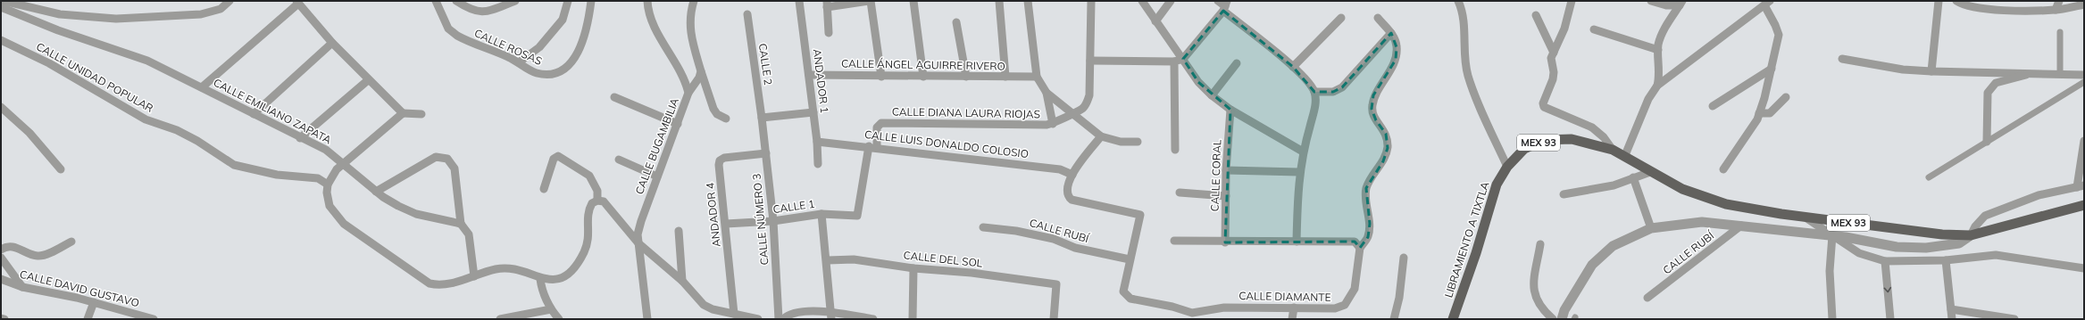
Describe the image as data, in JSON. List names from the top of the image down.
{
  "streets": {
    "main road": ["MEX 93", "LIBRAMIENTO A TIXTLA"],
    "street": [
      "CALLE ROSAS",
      "CALLE 2",
      "CALLE ÁNGEL AGUIRRE RIVERO",
      "CALLE UNIDAD POPULAR",
      "ANDADOR 1",
      "CALLE EMILIANO ZAPATA",
      "CALLE DIANA LAURA RIOJAS",
      "CALLE LUIS DONALDO COLOSIO",
      "CALLE BUGAMBILIA",
      "CALLE CORAL",
      "CALLE 1",
      "ANDADOR 4",
      "CALLE NÚMERO 3",
      "CALLE RUBÍ",
      "CALLE DEL SOL",
      "CALLE DAVID GUSTAVO",
      "CALLE DIAMANTE"
    ]
  },
  "crossings": [
    ["CALLE 2", "CALLE NÚMERO 3"],
    ["CALLE ÁNGEL AGUIRRE RIVERO", "ANDADOR 1"],
    ["ANDADOR 1", "CALLE LUIS DONALDO COLOSIO"],
    ["CALLE DIANA LAURA RIOJAS", "CALLE LUIS DONALDO COLOSIO"],
    ["CALLE DIANA LAURA RIOJAS", "CALLE 1"],
    ["MEX 93", "CALLE RUBÍ"],
    ["MEX 93", "LIBRAMIENTO A TIXTLA"],
    ["CALLE 1", "ANDADOR 4"],
    ["CALLE 1", "CALLE NÚMERO 3"],
    ["ANDADOR 4", "CALLE NÚMERO 3"]
  ]
}
